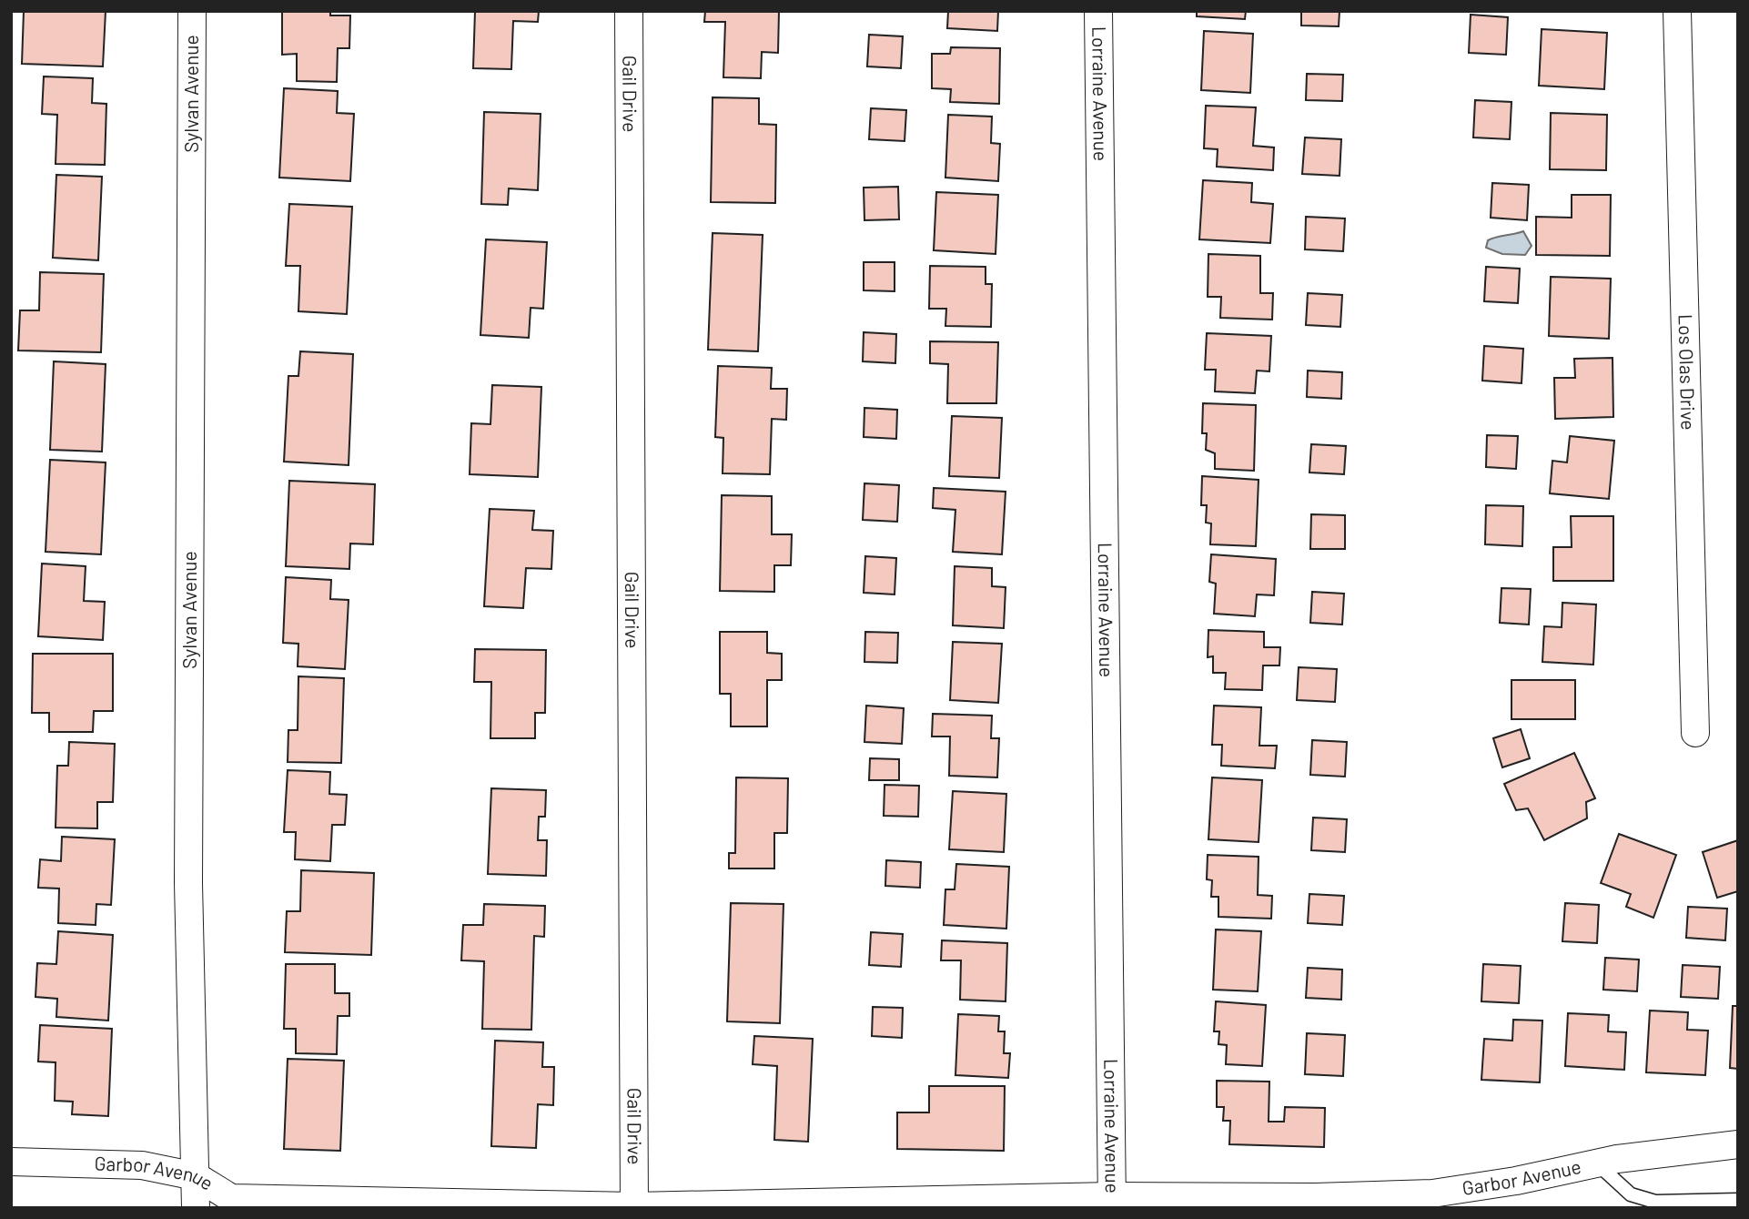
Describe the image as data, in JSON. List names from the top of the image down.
{
  "streets": {
    "street": [
      "Sylvan Avenue",
      "Gail Drive",
      "Lorraine Avenue",
      "Los Olas Drive",
      "Garbor Avenue"
    ]
  },
  "crossings": [
    ["Sylvan Avenue", "Garbor Avenue"],
    ["Gail Drive", "Garbor Avenue"],
    ["Lorraine Avenue", "Garbor Avenue"]
  ]
}
